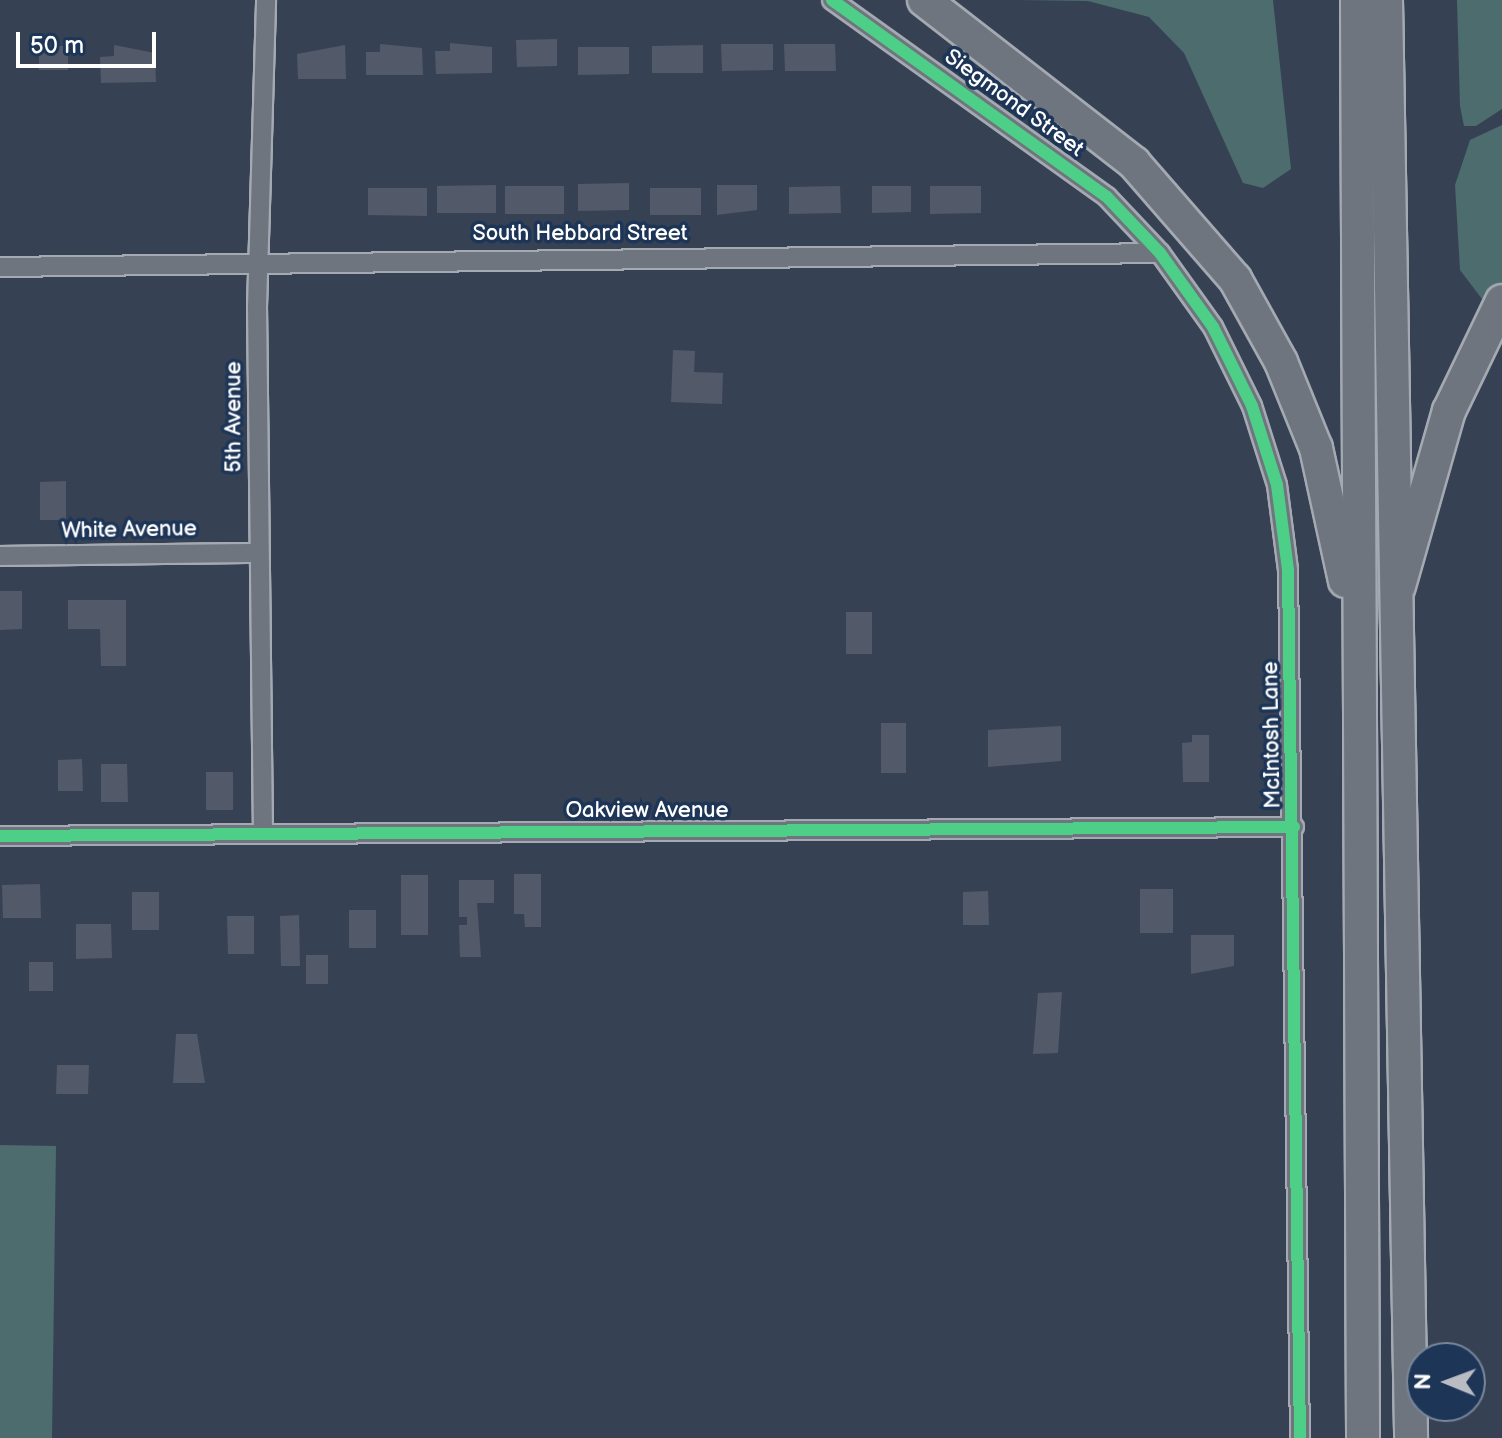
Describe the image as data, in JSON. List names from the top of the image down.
{
  "streets": {
    "street": [
      "Siegmond Street",
      "South Hebbard Street",
      "5th Avenue",
      "White Avenue",
      "McIntosh Lane",
      "Oakview Avenue"
    ]
  },
  "crossings": [
    ["Siegmond Street", "South Hebbard Street"],
    ["Siegmond Street", "McIntosh Lane"],
    ["South Hebbard Street", "5th Avenue"],
    ["South Hebbard Street", "McIntosh Lane"],
    ["5th Avenue", "White Avenue"],
    ["5th Avenue", "Oakview Avenue"],
    ["McIntosh Lane", "Oakview Avenue"]
  ],
  "scale_bar": "50 m",
  "north": "left"
}
